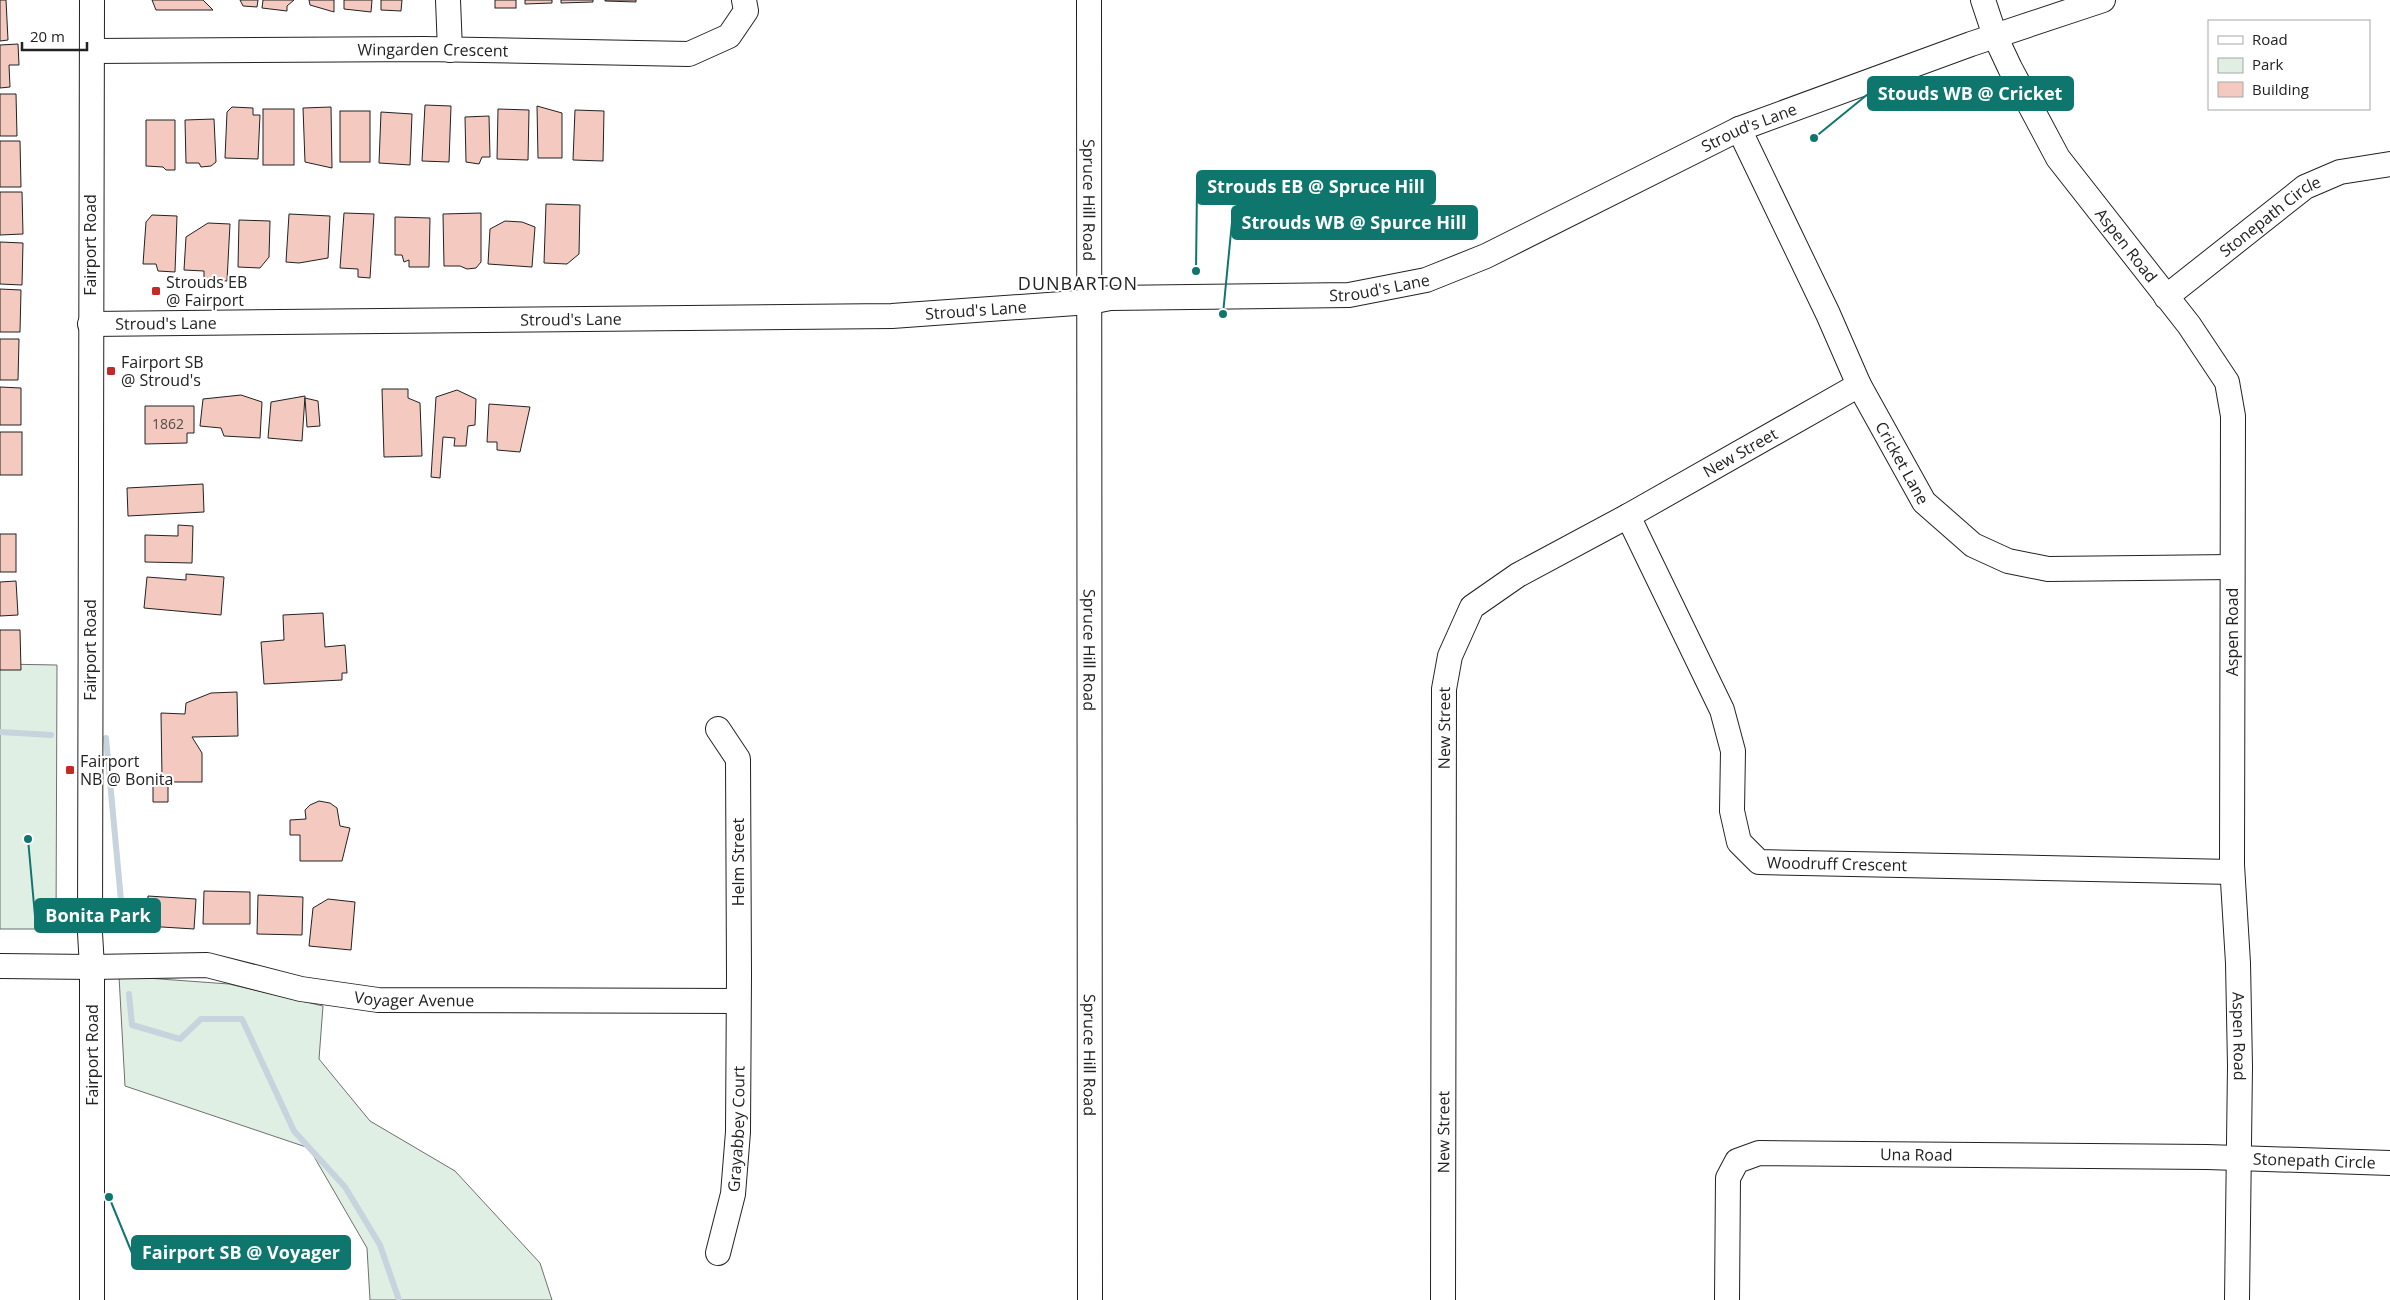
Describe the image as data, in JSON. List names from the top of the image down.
{
  "streets": {
    "street": [
      "Wingarden Crescent",
      "Stroud's Lane",
      "Spruce Hill Road",
      "Stonepath Circle",
      "Fairport Road",
      "Aspen Road",
      "New Street",
      "Cricket Lane",
      "Helm Street",
      "Woodruff Crescent",
      "Voyager Avenue",
      "Grayabbey Court",
      "Una Road"
    ]
  },
  "crossings": [
    ["Wingarden Crescent", "Fairport Road"],
    ["Stroud's Lane", "Spruce Hill Road"],
    ["Stroud's Lane", "Fairport Road"],
    ["Stroud's Lane", "Aspen Road"],
    ["Stroud's Lane", "Cricket Lane"],
    ["Stonepath Circle", "Aspen Road"],
    ["Stonepath Circle", "Una Road"],
    ["Fairport Road", "Voyager Avenue"],
    ["Aspen Road", "Cricket Lane"],
    ["Aspen Road", "Woodruff Crescent"],
    ["Aspen Road", "Una Road"],
    ["New Street", "Cricket Lane"],
    ["New Street", "Woodruff Crescent"],
    ["Helm Street", "Voyager Avenue"],
    ["Helm Street", "Grayabbey Court"],
    ["Voyager Avenue", "Grayabbey Court"]
  ],
  "districts": ["DUNBARTON"],
  "places": {
    "other": [
      "Stouds WB @ Cricket",
      "Strouds EB @ Spruce Hill",
      "Strouds WB @ Spurce Hill",
      "Bonita Park",
      "Fairport SB @ Voyager"
    ],
    "transit": ["Strouds EB @ Fairport", "Fairport SB @ Stroud's", "Fairport NB @ Bonita"]
  },
  "house_numbers": ["1862"],
  "legend": ["Road", "Park", "Building"],
  "scale_bar": "20 m"
}
